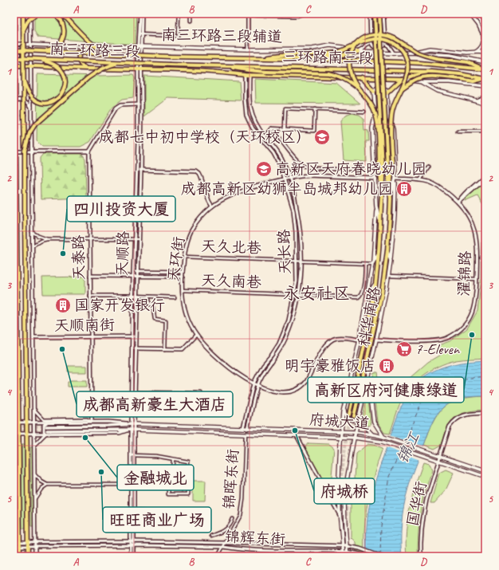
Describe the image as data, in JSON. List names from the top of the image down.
{
  "streets": {
    "main road": [
      "南三环路三段辅道",
      "南三环路三段",
      "三环路南三段",
      "科华南路",
      "府城大道"
    ],
    "street": [
      "天久北巷",
      "天长路",
      "天顺路",
      "天泰路",
      "天环街",
      "濯锦路",
      "天久南巷",
      "天顺南街",
      "锦晖东街",
      "国华街",
      "锦辉东街"
    ]
  },
  "crossings": [
    ["南三环路三段辅道", "天顺路"],
    ["南三环路三段", "三环路南三段"],
    ["天久北巷", "天长路"],
    ["天久北巷", "天环街"],
    ["天久北巷", "天久南巷"],
    ["天久北巷", "科华南路"],
    ["天长路", "天环街"],
    ["天长路", "天久南巷"],
    ["天长路", "府城大道"],
    ["天顺路", "天顺南街"],
    ["天顺路", "府城大道"],
    ["天泰路", "天顺南街"],
    ["天环街", "天久南巷"],
    ["天环街", "科华南路"],
    ["濯锦路", "科华南路"],
    ["科华南路", "府城大道"],
    ["科华南路", "锦辉东街"],
    ["府城大道", "锦晖东街"],
    ["府城大道", "国华街"],
    ["锦晖东街", "锦辉东街"]
  ],
  "districts": ["永安社区"],
  "water": ["锦江"],
  "places": {
    "school or university": ["成都七中初中学校（天环校区）", "高新区天府春晓幼儿园"],
    "building": ["成都高新区幼狮半岛城邦幼儿园", "国家开发银行", "明宇豪雅饭店"],
    "other": [
      "四川投资大厦",
      "高新区府河健康绿道",
      "成都高新豪生大酒店",
      "府城桥",
      "金融城北",
      "旺旺商业广场"
    ],
    "supermarket": ["7-Eleven"]
  },
  "grid": {
    "columns": [
      "A",
      "B",
      "C",
      "D"
    ],
    "rows": [
      "1",
      "2",
      "3",
      "4",
      "5"
    ]
  }
}
